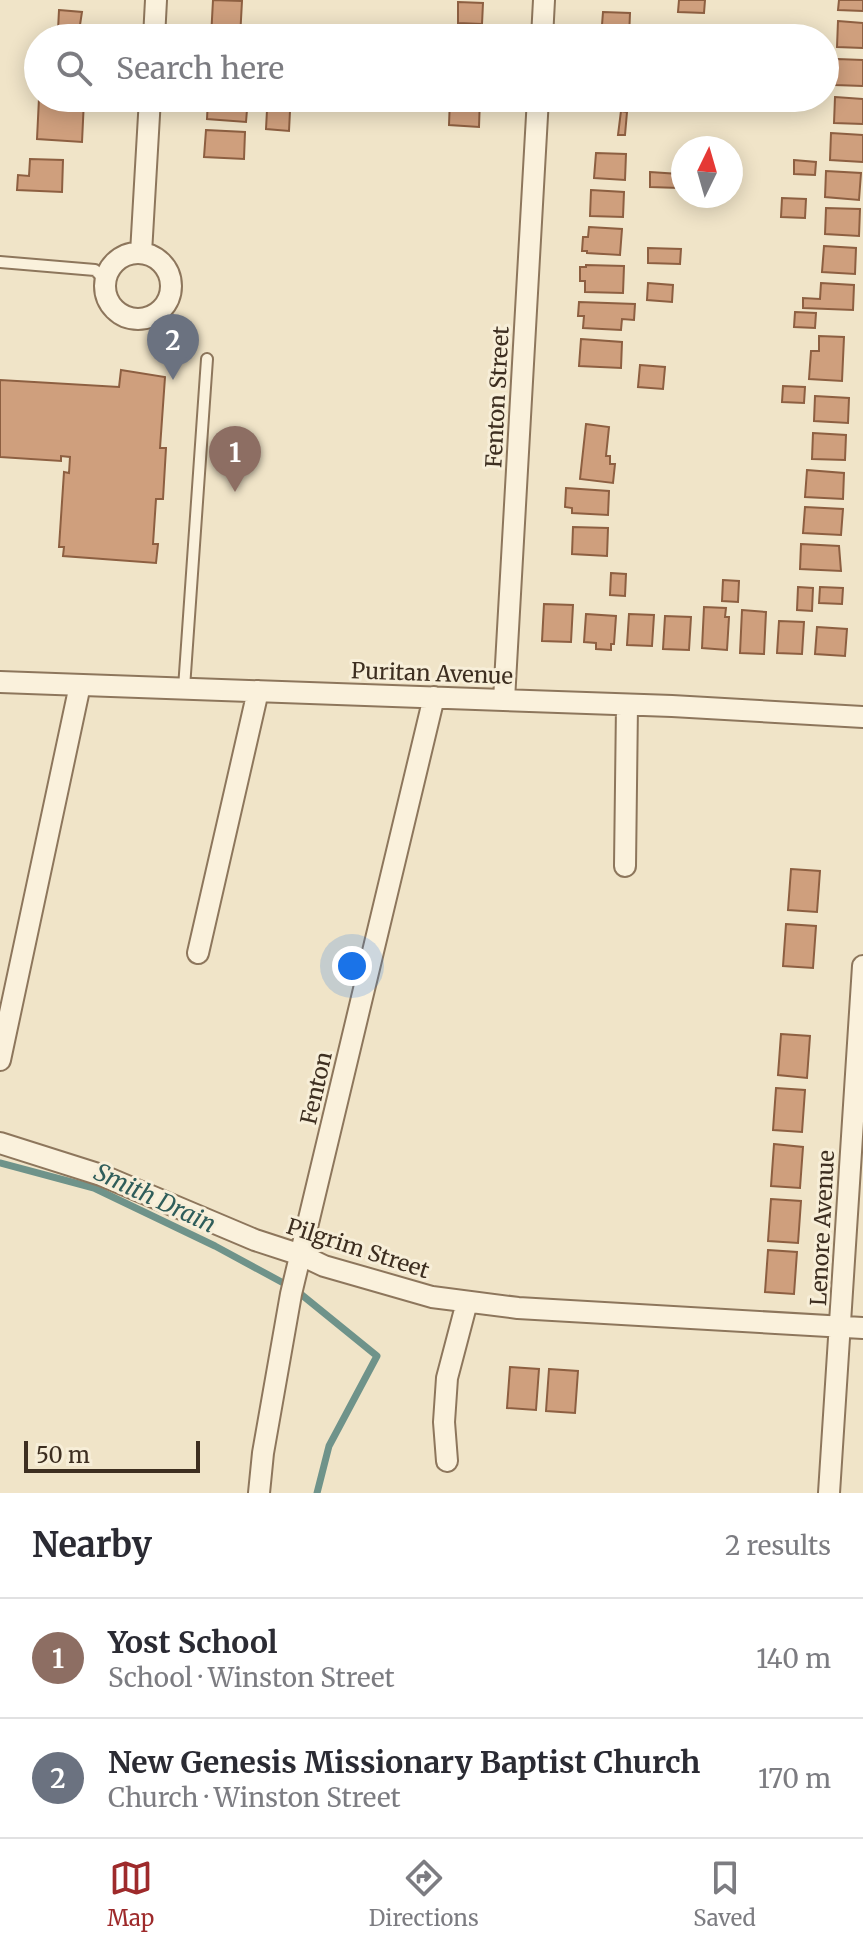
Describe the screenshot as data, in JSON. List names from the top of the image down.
{
  "streets": {
    "street": [
      "Fenton Street",
      "Puritan Avenue",
      "Fenton",
      "Lenore Avenue",
      "Pilgrim Street"
    ]
  },
  "crossings": [
    ["Fenton Street", "Puritan Avenue"],
    ["Puritan Avenue", "Fenton"],
    ["Fenton", "Pilgrim Street"],
    ["Lenore Avenue", "Pilgrim Street"]
  ],
  "water": ["Smith Drain"],
  "scale_bar": "50 m",
  "north": "top",
  "page": {
    "search": "Search here",
    "pins": ["2", "1"],
    "scale": "50 m",
    "heading": ["Nearby", "2 results"],
    "list": [
      {
        "mark": "1",
        "name": "Yost School",
        "note": "School · Winston Street",
        "value": "140 m"
      },
      {
        "mark": "2",
        "name": "New Genesis Missionary Baptist Church",
        "note": "Church · Winston Street",
        "value": "170 m"
      }
    ],
    "nav": ["Map", "Directions", "Saved"]
  }
}
